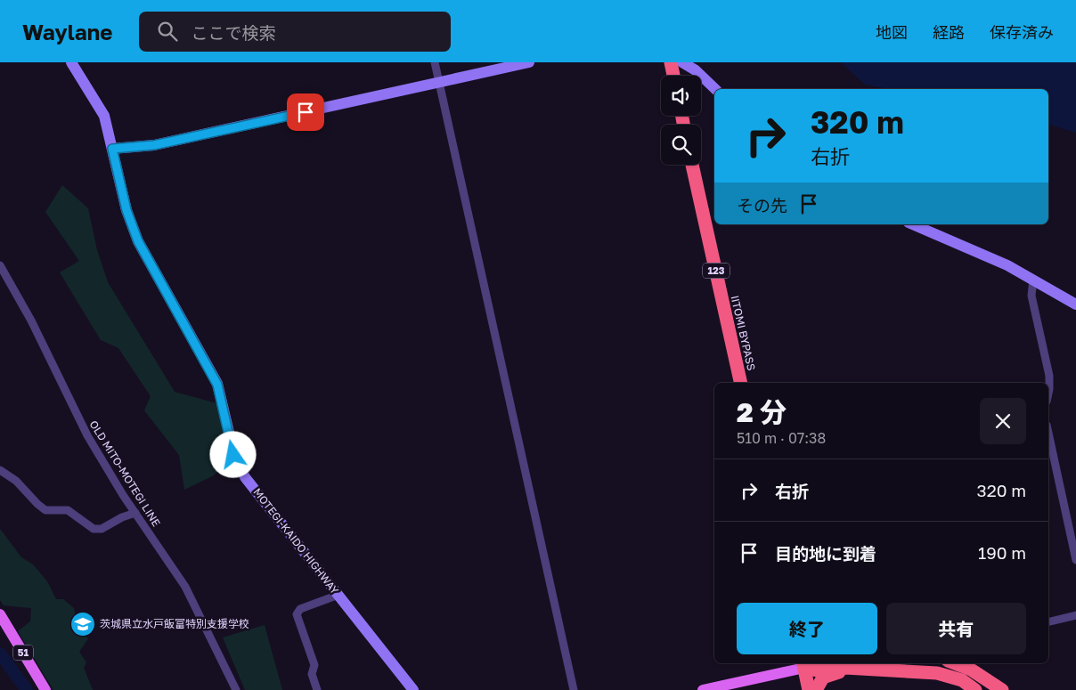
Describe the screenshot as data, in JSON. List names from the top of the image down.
{
  "streets": {
    "highway": ["123", "IITOMI BYPASS"],
    "main road": ["51"],
    "street": ["OLD MITO-MOTEGI LINE", "MOTEGI-KAIDO HIGHWAY"]
  },
  "places": {
    "school or university": ["茨城県立水戸飯富特別支援学校"]
  },
  "page": {
    "header": "Waylane",
    "search": "ここで検索",
    "nav": ["地図", "経路", "保存済み"],
    "turn": ["320 m", "右折"],
    "then": "その先",
    "heading": ["2 分", "510 m · 07:38"],
    "list": [
      {
        "name": "右折",
        "value": "320 m"
      },
      {
        "name": "目的地に到着",
        "value": "190 m"
      }
    ],
    "buttons": ["終了", "共有"]
  }
}
